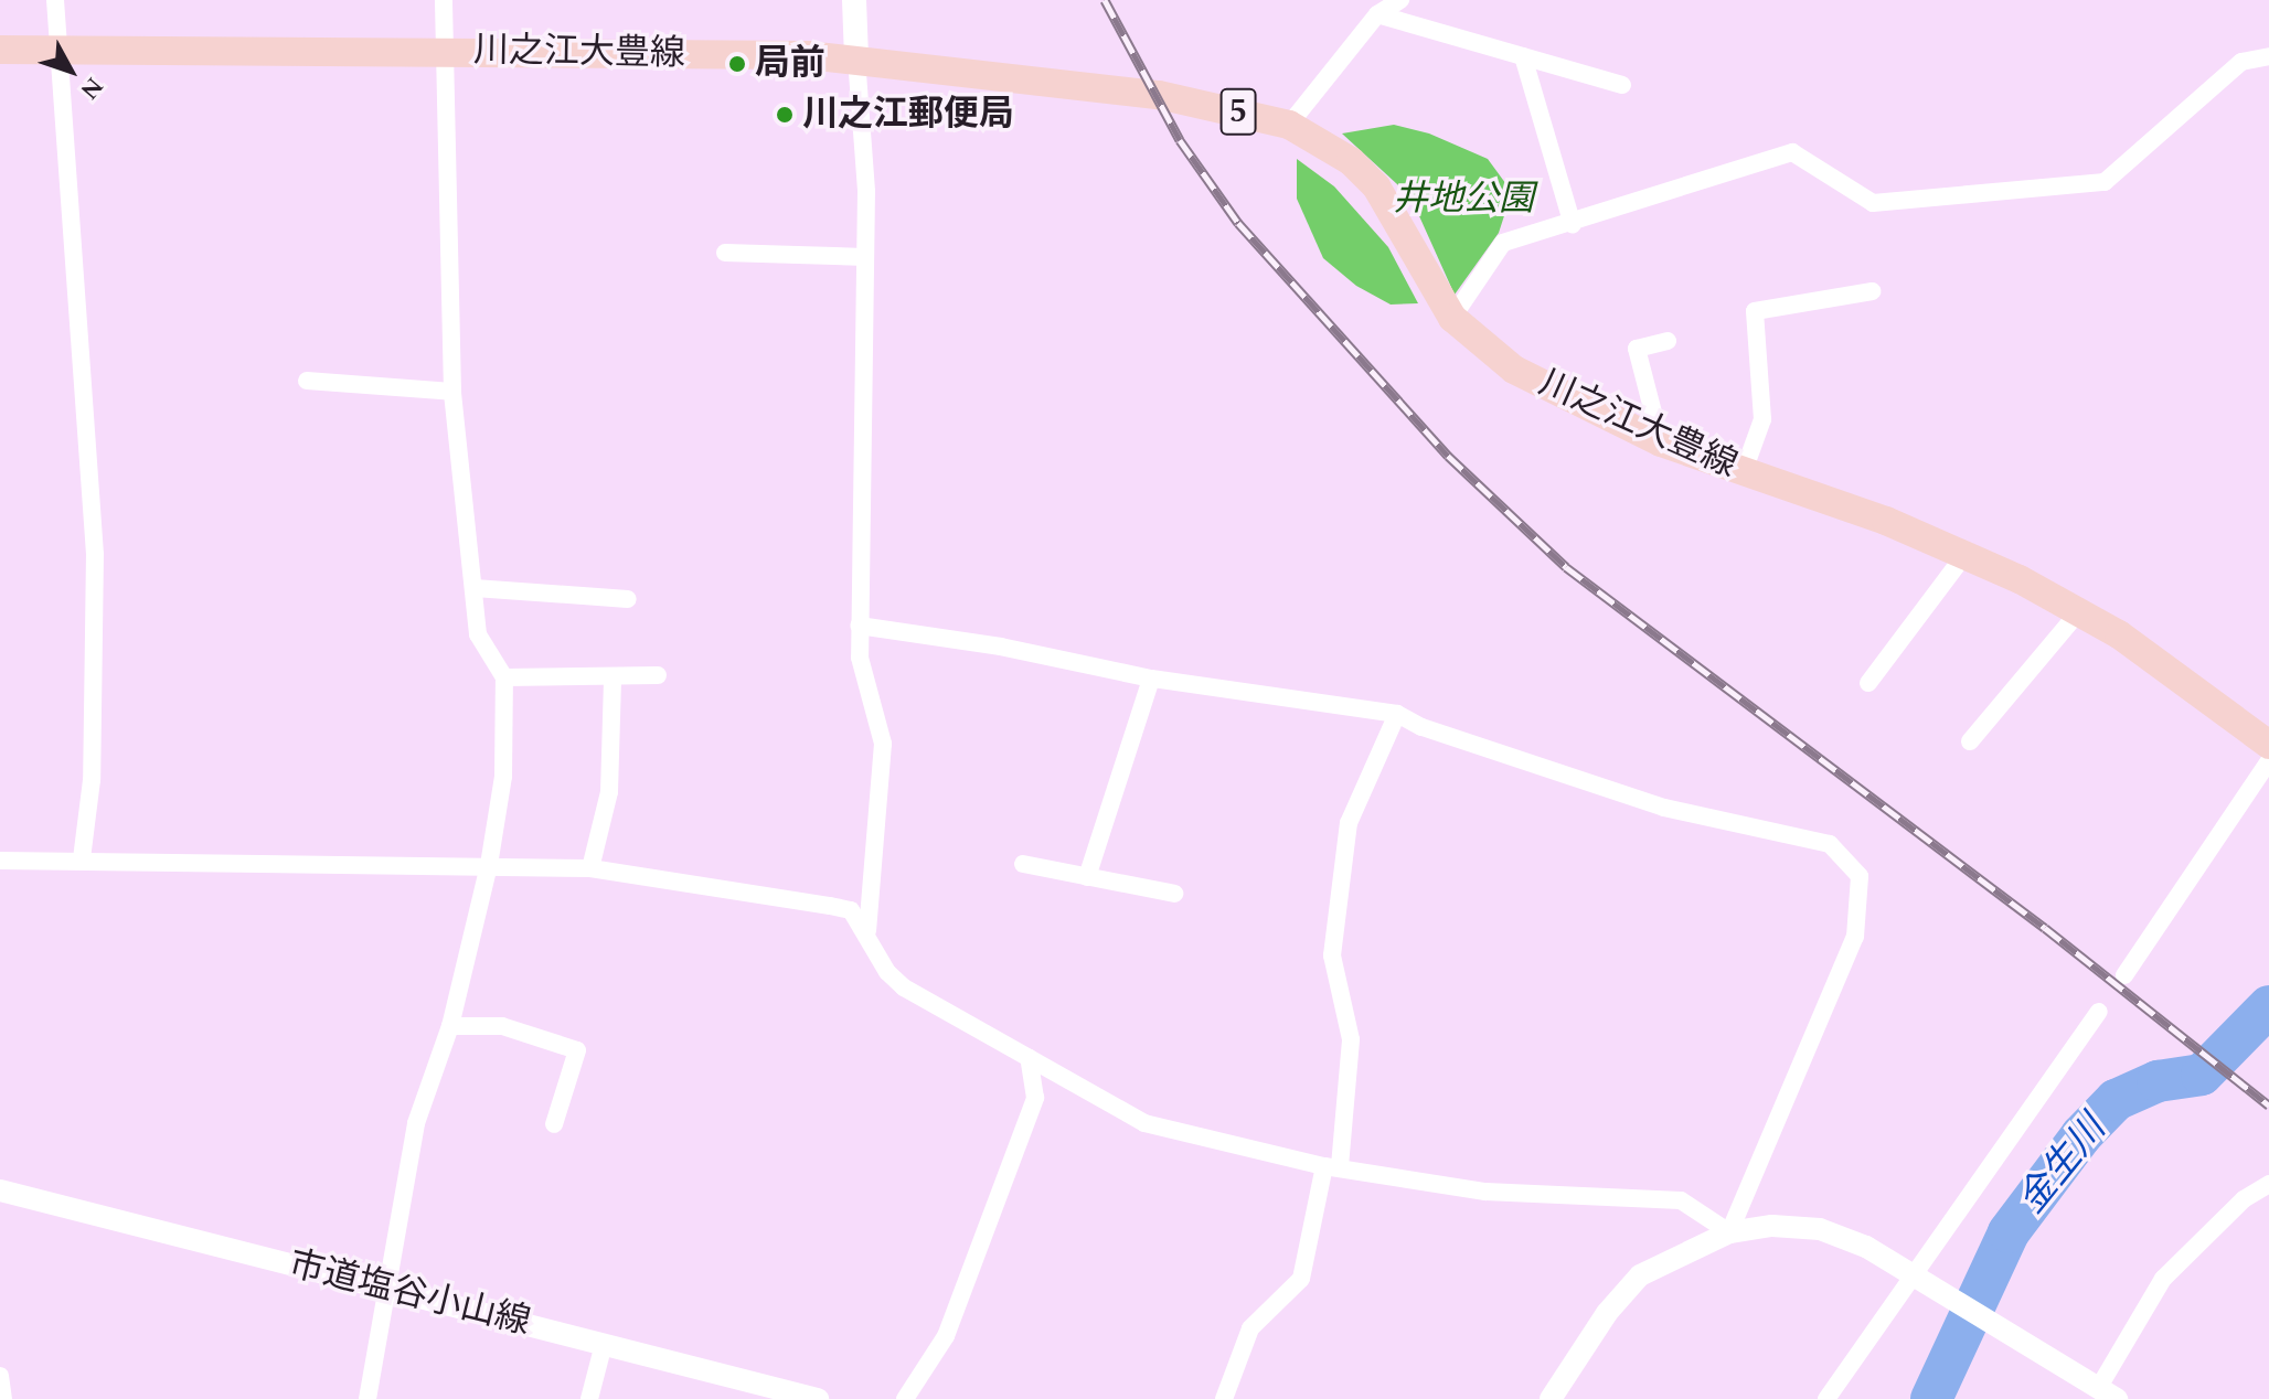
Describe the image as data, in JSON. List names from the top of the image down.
{
  "streets": {
    "main road": ["川之江大豊線", "5"],
    "street": ["市道塩谷小山線"]
  },
  "water": ["金生川"],
  "parks": ["井地公園"],
  "places": ["局前", "川之江郵便局"],
  "north": "bottom right"
}
